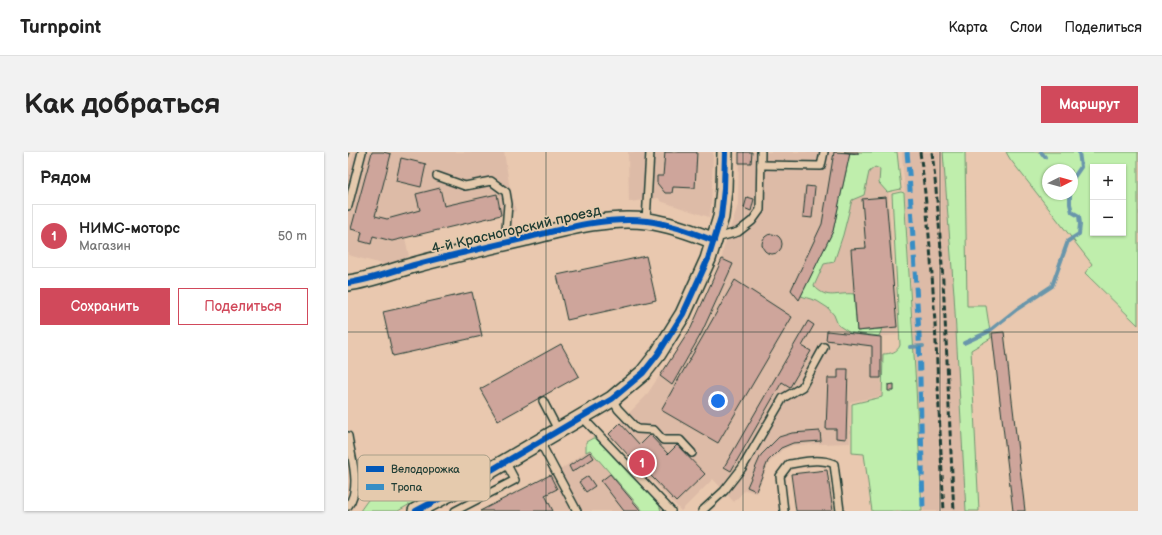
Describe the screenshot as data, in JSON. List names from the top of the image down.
{
  "streets": {
    "street": ["4-й Красногорский проезд"]
  },
  "legend": ["Велодорожка", "Тропа"],
  "north": "right",
  "page": {
    "header": "Turnpoint",
    "nav": ["Карта", "Слои", "Поделиться"],
    "buttons": [
      "Маршрут",
      ["Сохранить", "Поделиться"]
    ],
    "title": "Как добраться",
    "heading": "Рядом",
    "map_buttons": ["+", "−"],
    "list": [
      {
        "mark": "1",
        "name": "НИМС-моторс",
        "note": "Магазин",
        "value": "50 m"
      }
    ],
    "pins": "1"
  }
}
